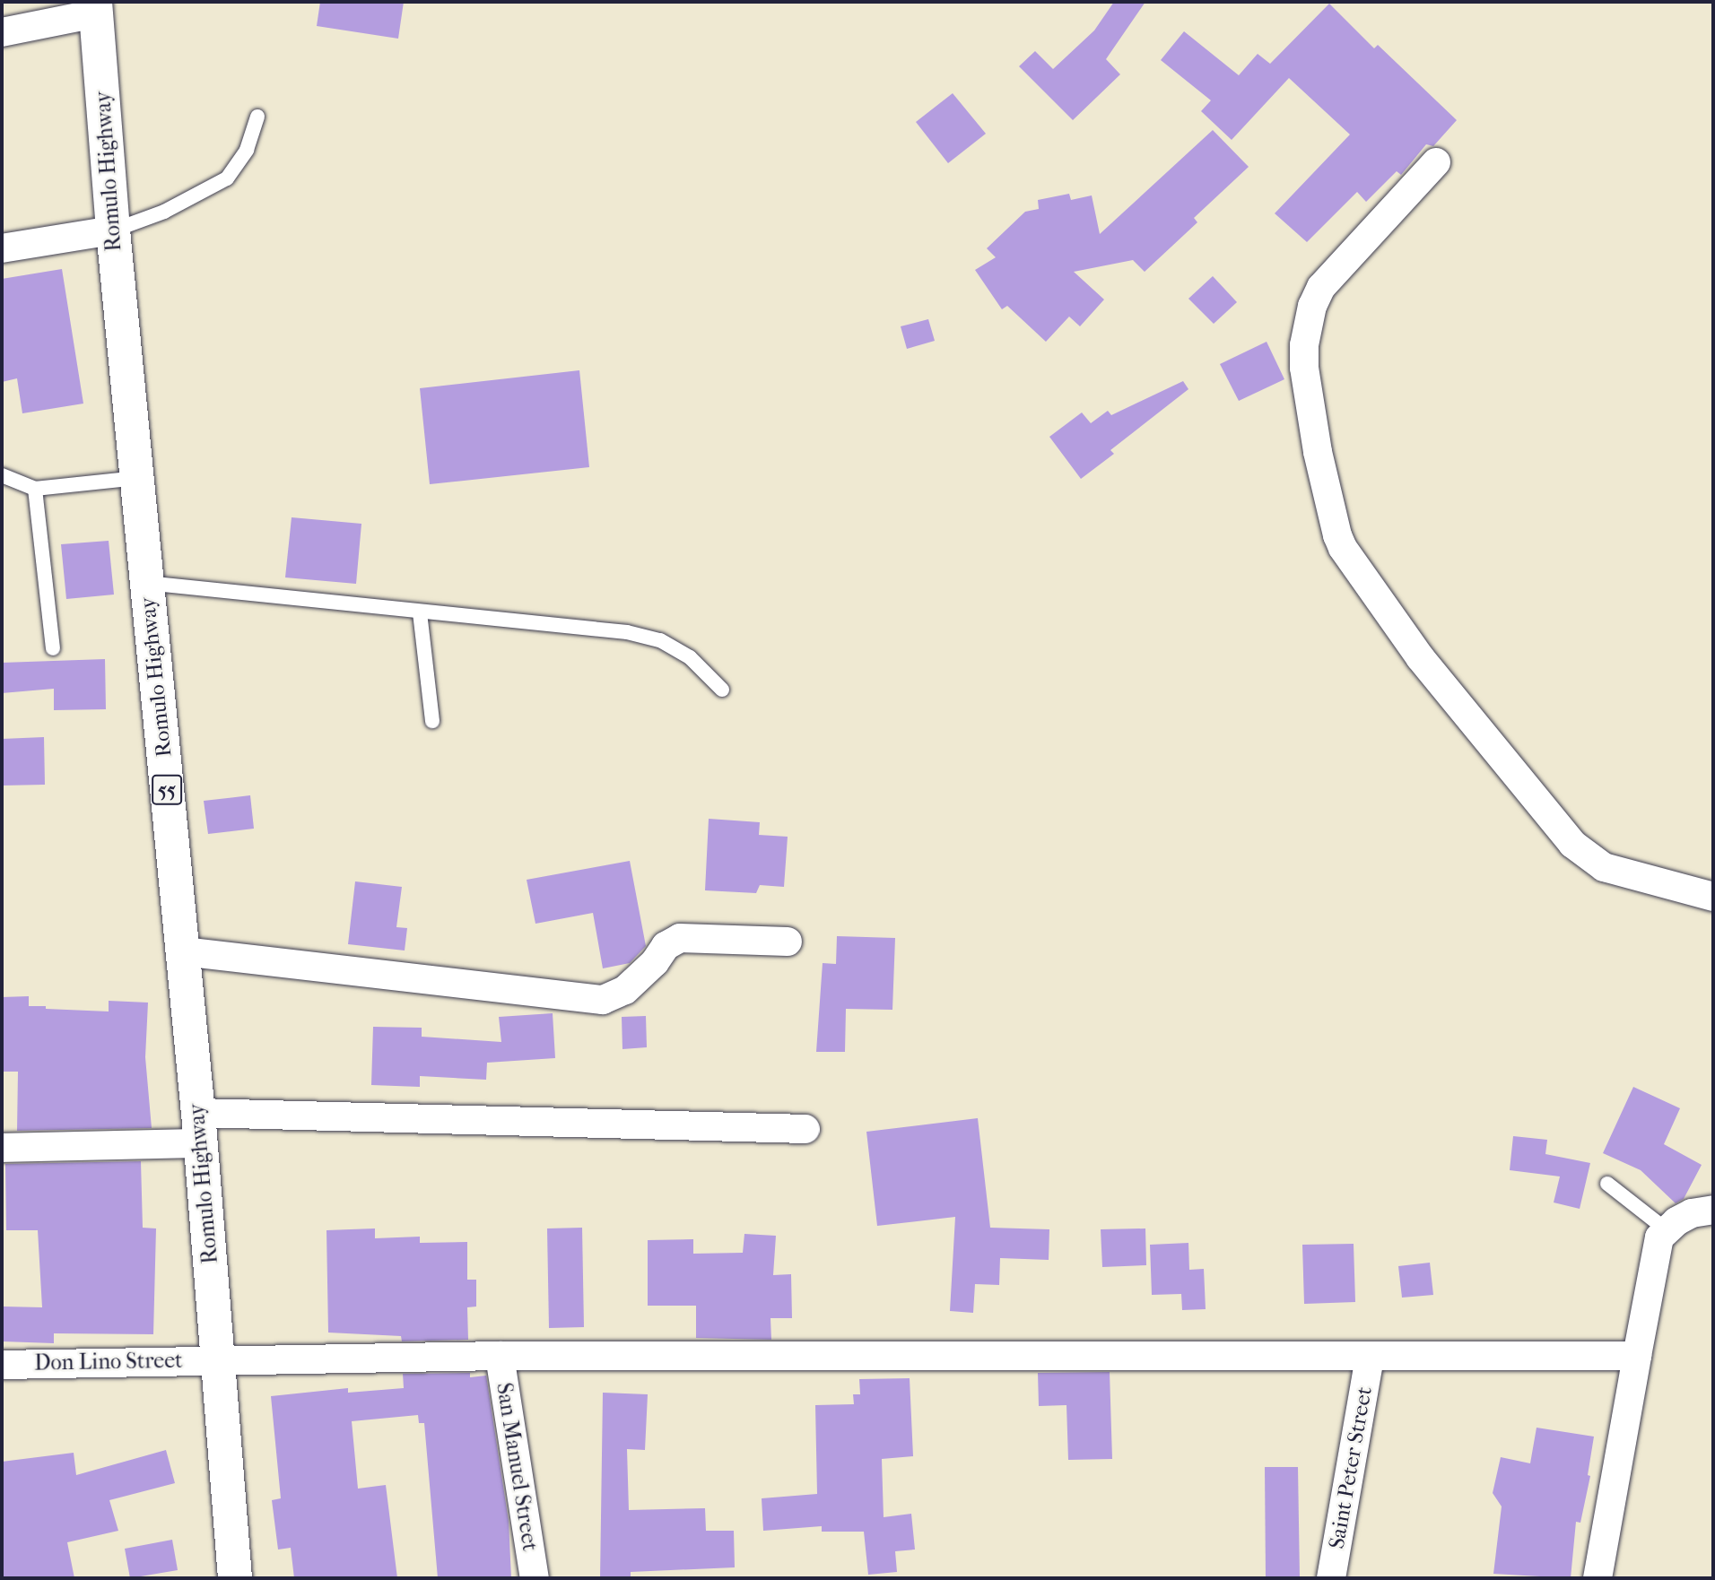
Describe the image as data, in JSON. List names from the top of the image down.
{
  "streets": {
    "highway": ["Romulo Highway", "55"],
    "street": ["Don Lino Street", "San Manuel Street", "Saint Peter Street"]
  },
  "crossings": [
    ["Romulo Highway", "Don Lino Street"],
    ["Don Lino Street", "San Manuel Street"],
    ["Don Lino Street", "Saint Peter Street"]
  ]
}
